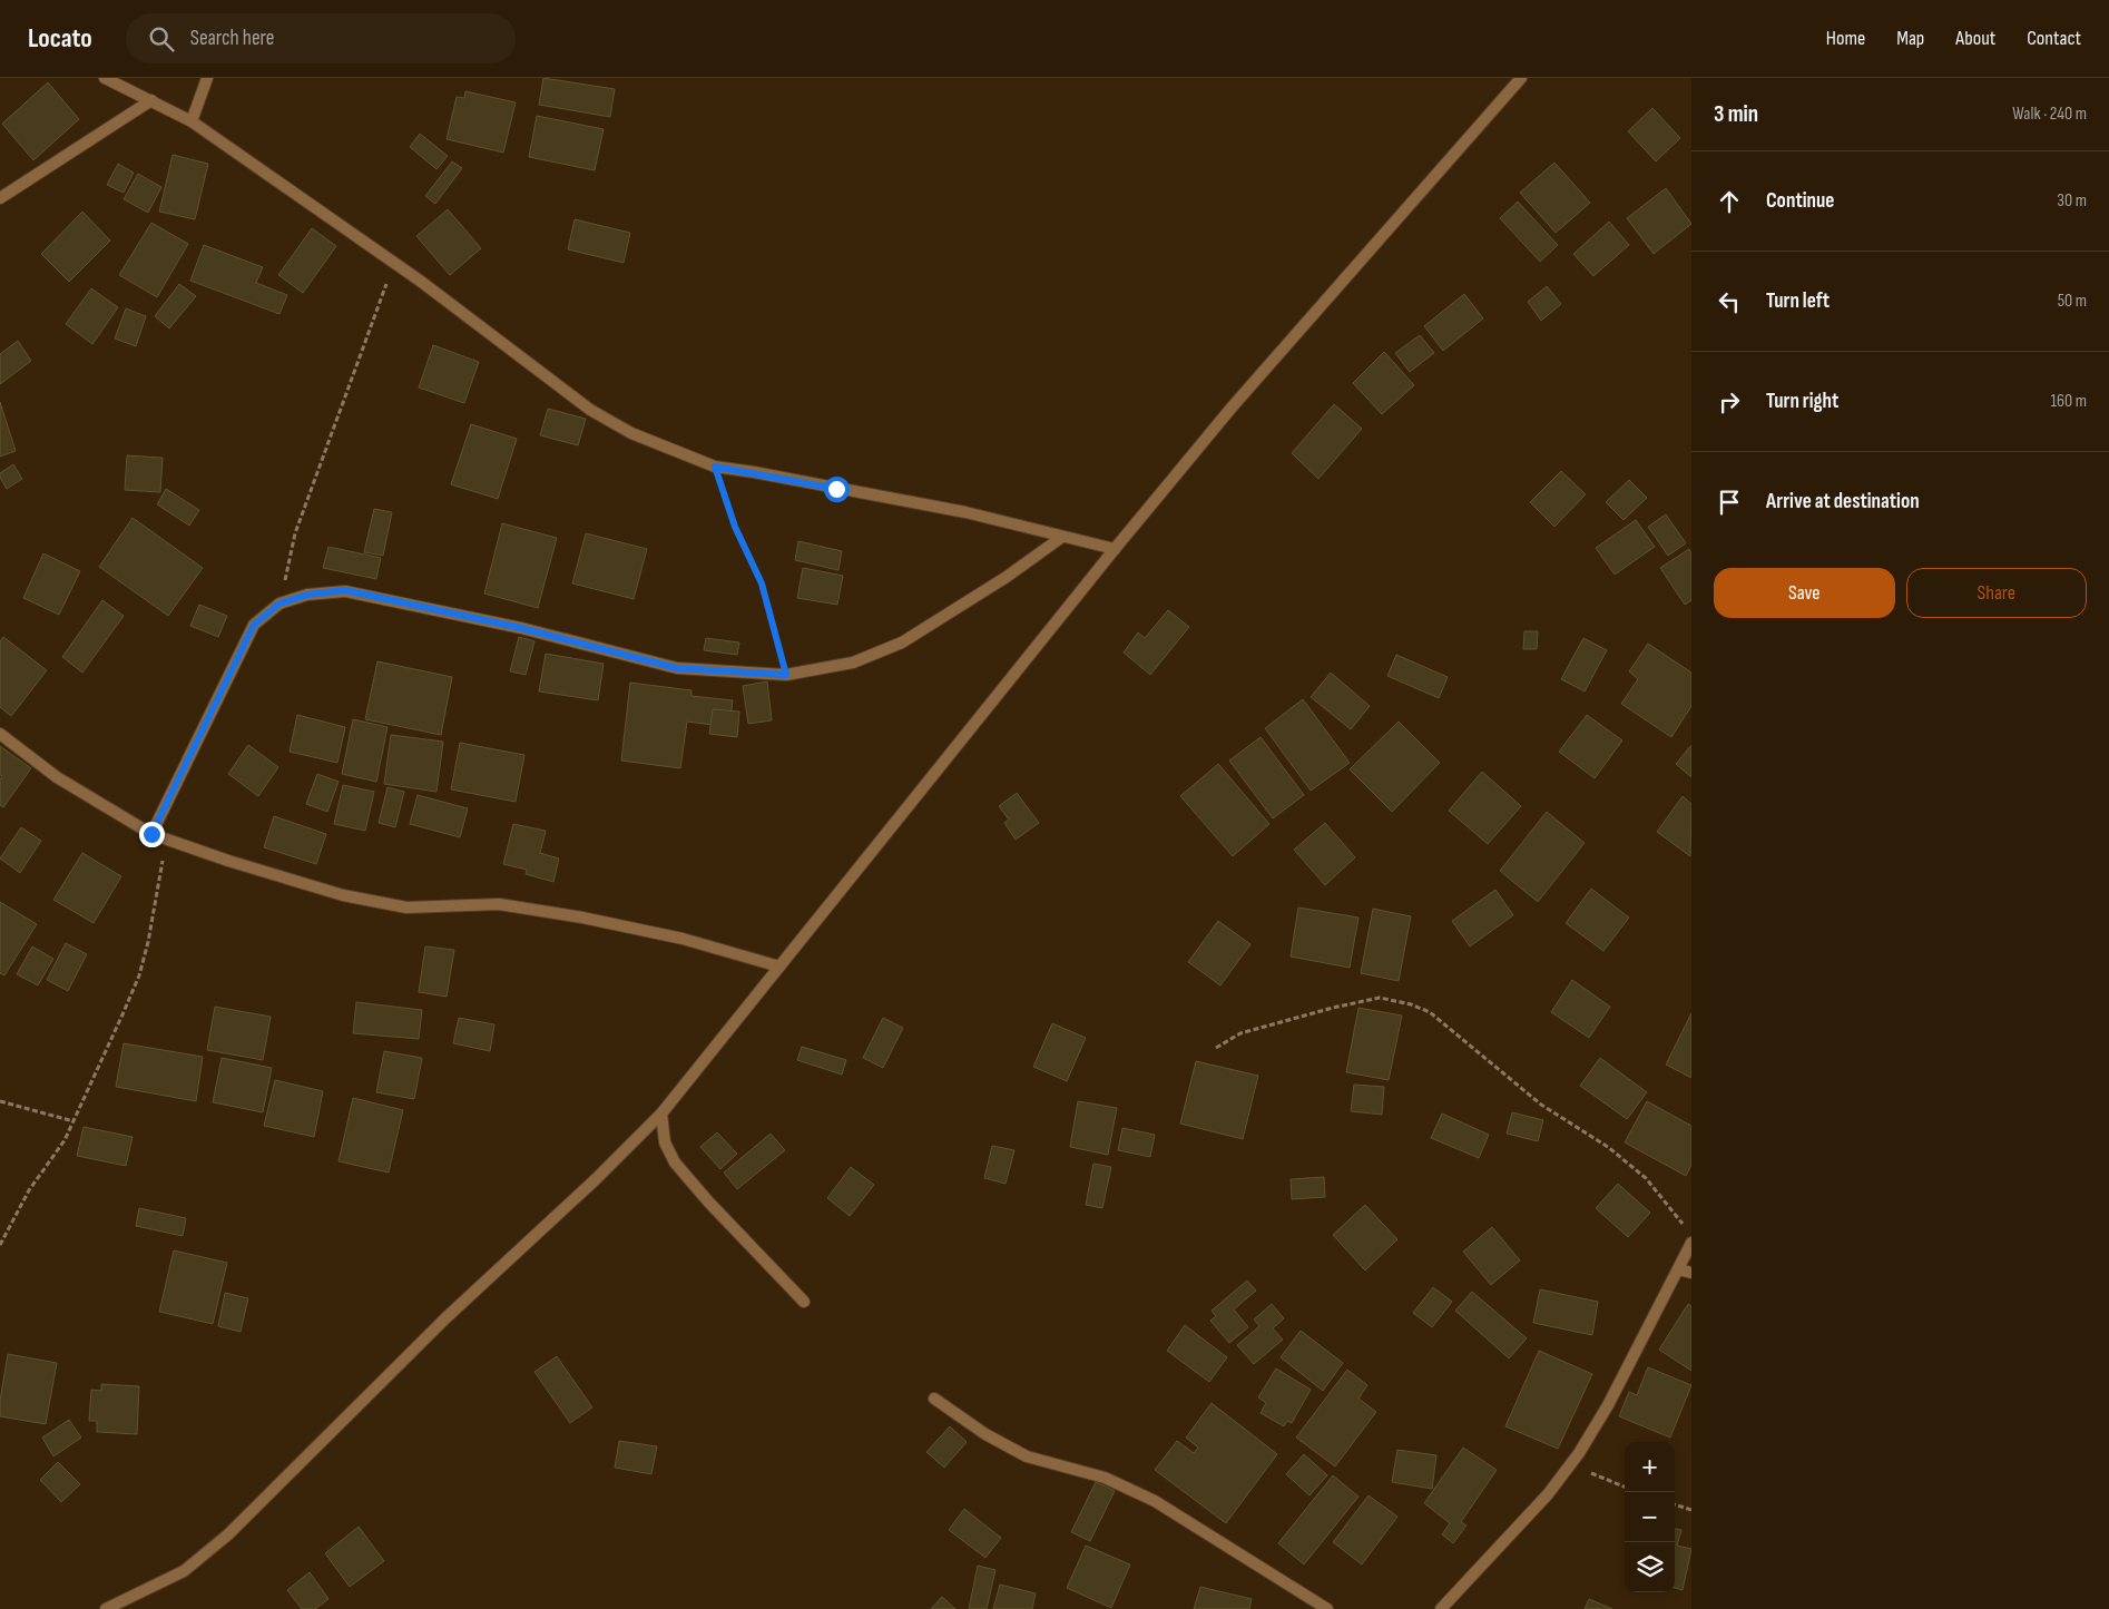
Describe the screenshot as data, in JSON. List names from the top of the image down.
{
  "page": {
    "header": "Locato",
    "search": "Search here",
    "nav": [
      "Home",
      "Map",
      "About",
      "Contact"
    ],
    "heading": ["3 min", "Walk · 240 m"],
    "list": [
      ["Continue", "30 m"],
      ["Turn left", "50 m"],
      ["Turn right", "160 m"],
      "Arrive at destination"
    ],
    "buttons": ["Save", "Share"],
    "map_buttons": ["+", "−"]
  }
}
